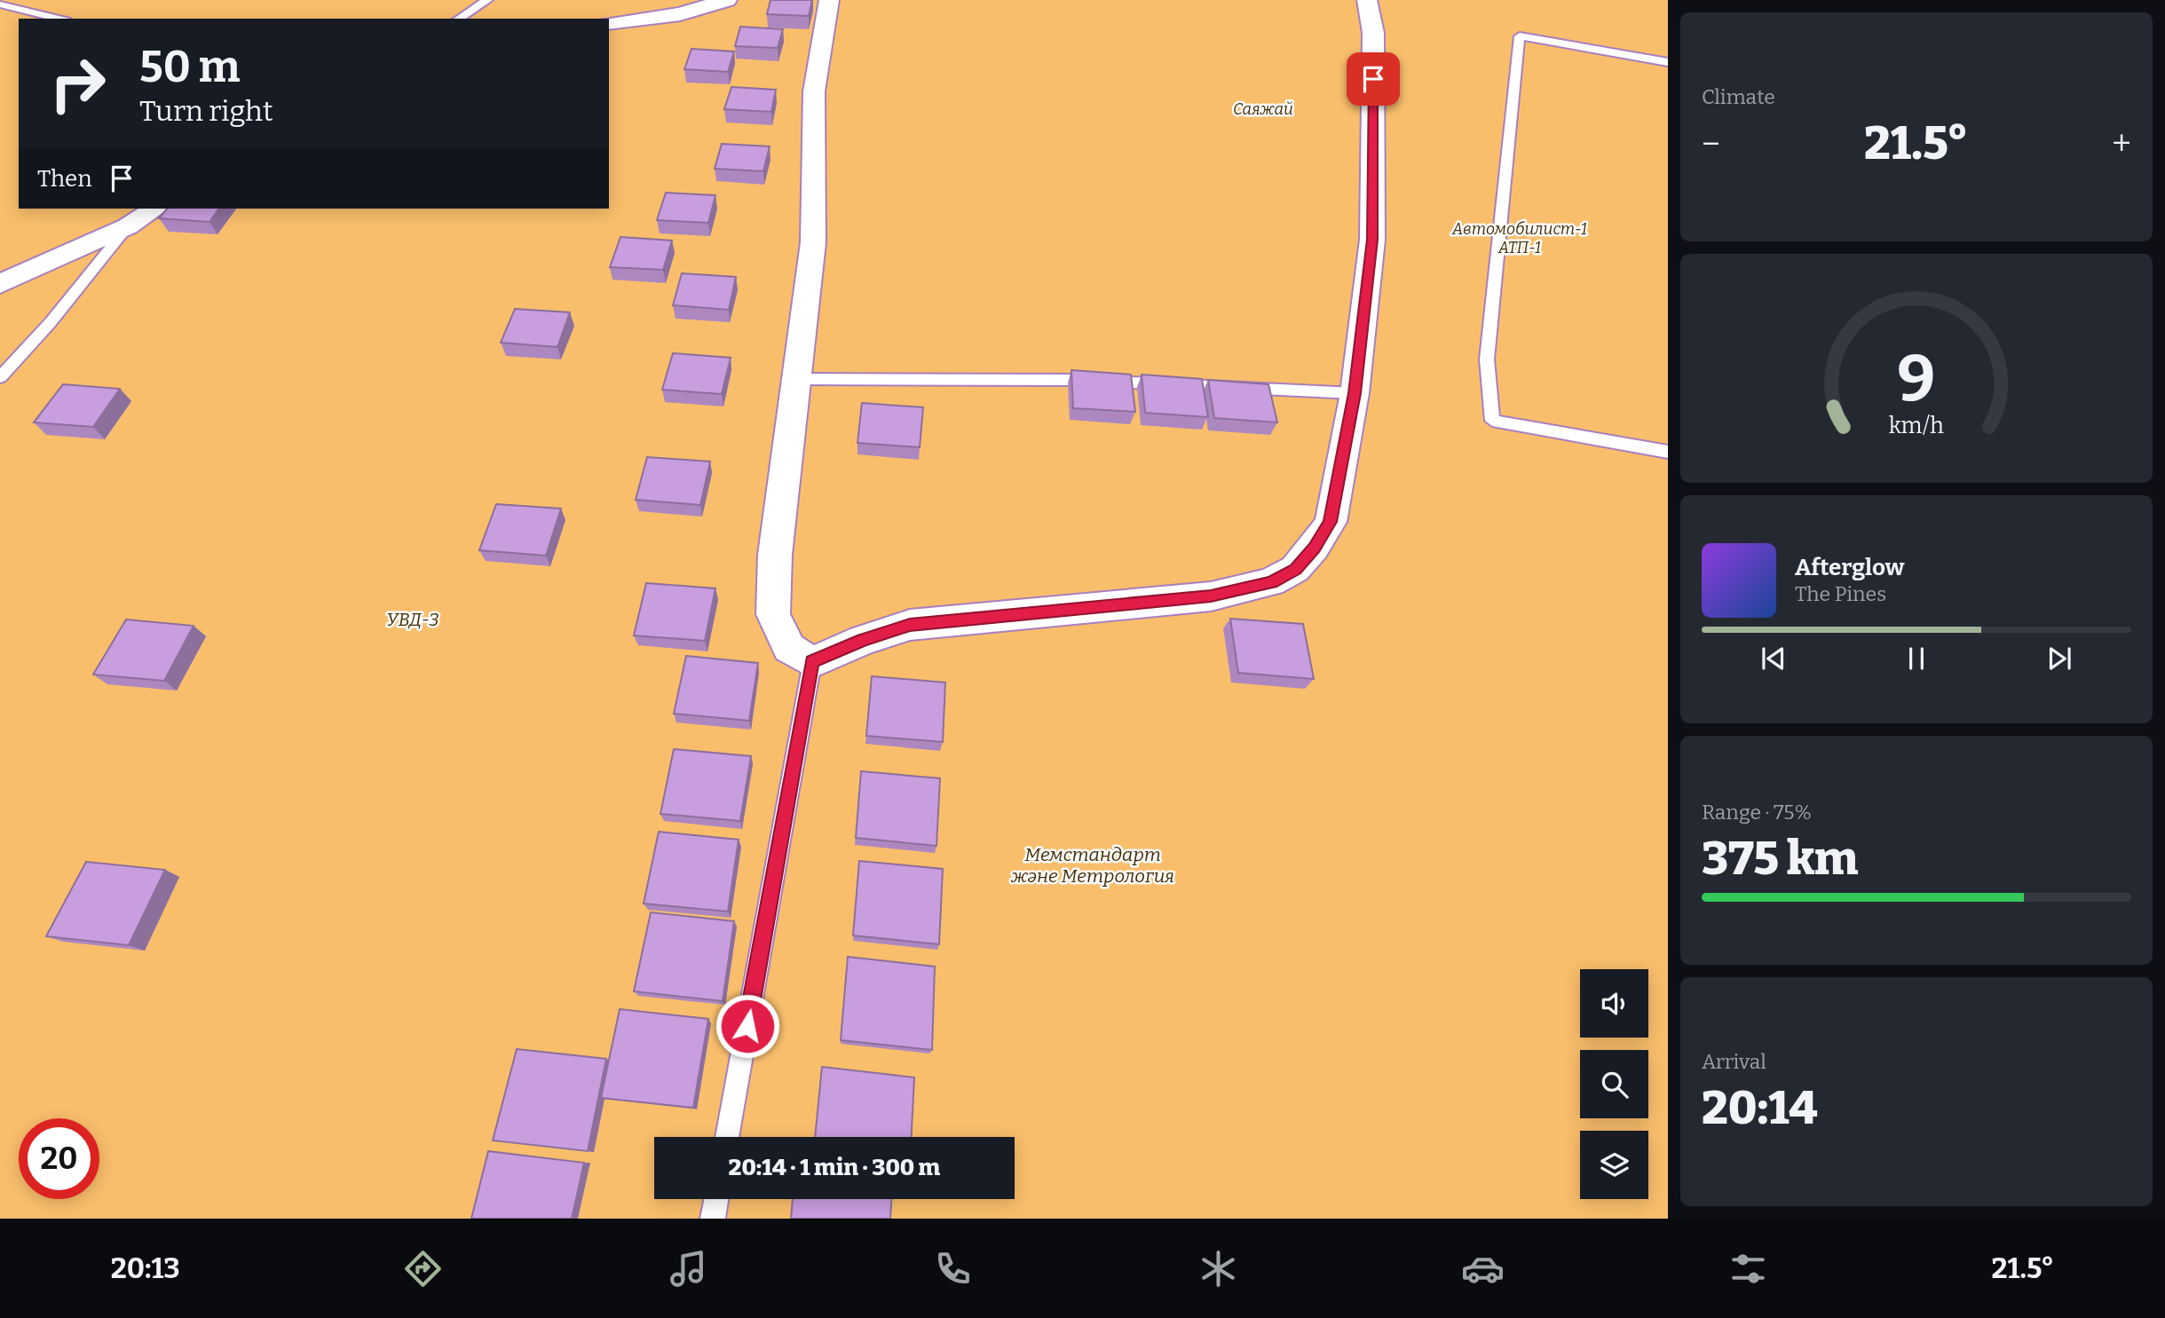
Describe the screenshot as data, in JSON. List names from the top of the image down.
{
  "parks": [
    "Саяжай",
    "Автомобилист-1 АТП-1",
    "УВД-3",
    "Мемстандарт және Метрология"
  ],
  "page": {
    "tile": [
      "Climate",
      ["Range · 75%", "375 km"],
      ["Arrival", "20:14"]
    ],
    "turn": ["50 m", "Turn right"],
    "heat": ["−", "21.5°", "+"],
    "then": "Then",
    "song": ["Afterglow", "The Pines"],
    "limit": "20",
    "trip": "20:14 · 1 min · 300 m",
    "tabs": ["20:13", "21.5°"],
    "gauge": ["9", "km/h"]
  }
}
